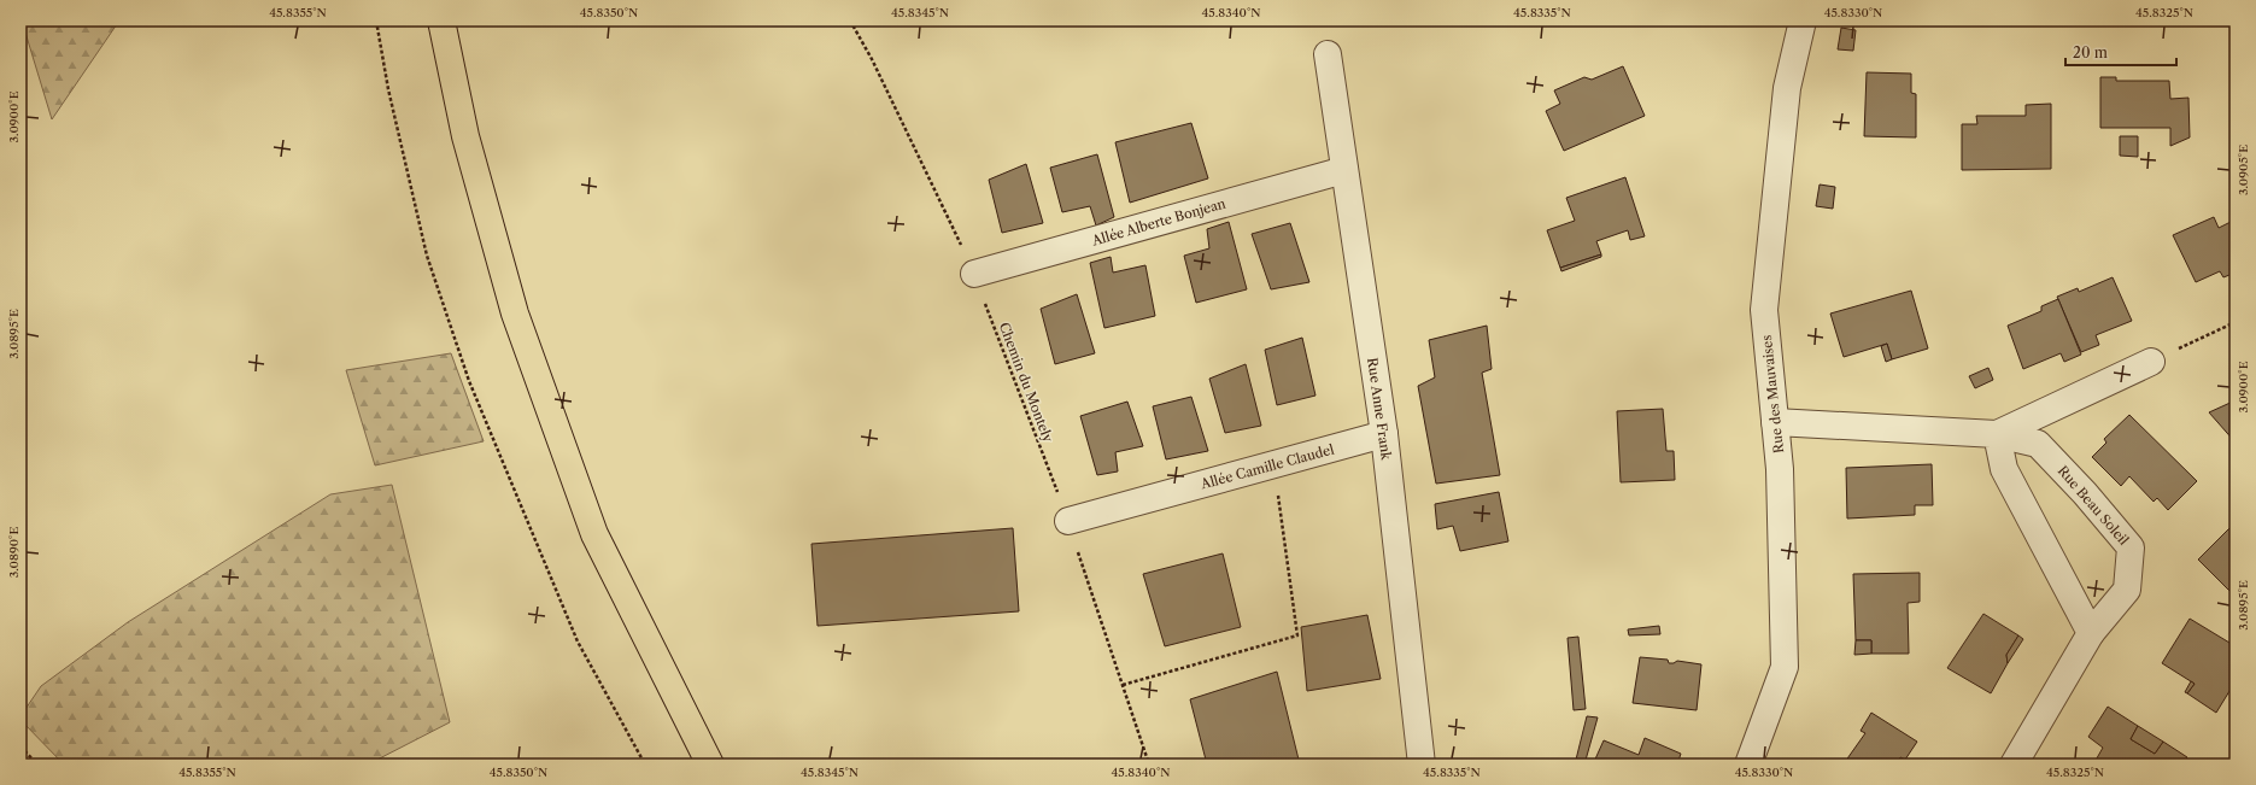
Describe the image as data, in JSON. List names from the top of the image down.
{
  "streets": {
    "street": [
      "Allée Alberte Bonjean",
      "Rue des Mauvaises",
      "Rue Anne Frank",
      "Allée Camille Claudel",
      "Rue Beau Soleil"
    ],
    "path": ["Chemin du Montely"]
  },
  "crossings": [
    ["Allée Alberte Bonjean", "Chemin du Montely"],
    ["Allée Alberte Bonjean", "Rue Anne Frank"],
    ["Chemin du Montely", "Allée Camille Claudel"],
    ["Rue des Mauvaises", "Rue Beau Soleil"],
    ["Rue Anne Frank", "Allée Camille Claudel"]
  ],
  "scale_bar": "20 m",
  "coordinates": [
    "45.8355°N",
    "45.8350°N",
    "45.8345°N",
    "45.8340°N",
    "45.8335°N",
    "45.8330°N",
    "45.8325°N",
    "3.0900°E",
    "3.0905°E",
    "3.0895°E",
    "3.0890°E"
  ]
}
